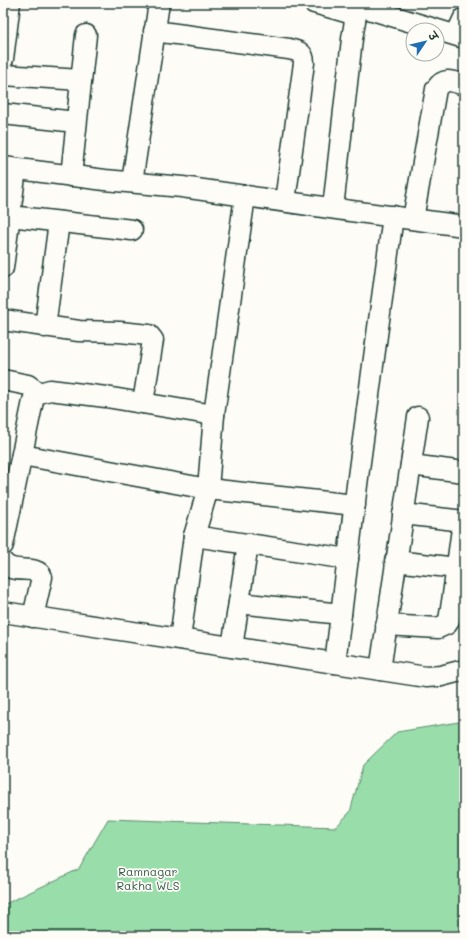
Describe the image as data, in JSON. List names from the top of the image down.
{
  "parks": ["Ramnagar Rakha WLS"],
  "north": "top right"
}
